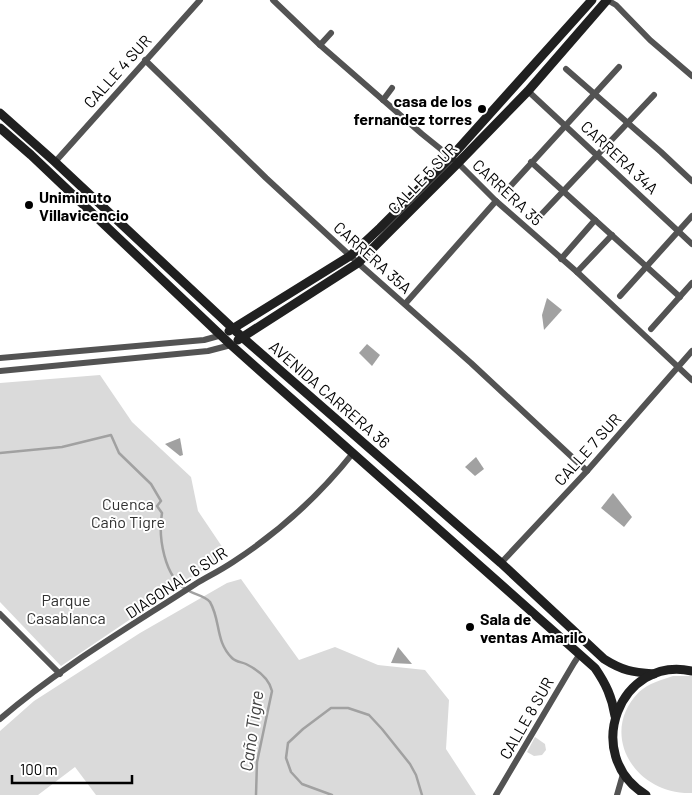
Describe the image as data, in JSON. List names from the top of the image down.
{
  "streets": {
    "main road": ["CALLE 5 SUR", "AVENIDA CARRERA 36"],
    "street": [
      "CALLE 4 SUR",
      "CARRERA 34A",
      "CARRERA 35",
      "CARRERA 35A",
      "CALLE 7 SUR",
      "DIAGONAL 6 SUR",
      "CALLE 8 SUR"
    ]
  },
  "crossings": [
    ["CALLE 4 SUR", "CARRERA 35A"],
    ["CALLE 4 SUR", "AVENIDA CARRERA 36"],
    ["CARRERA 34A", "CALLE 5 SUR"],
    ["CALLE 5 SUR", "CARRERA 35"],
    ["CALLE 5 SUR", "CARRERA 35A"],
    ["CALLE 5 SUR", "AVENIDA CARRERA 36"],
    ["CARRERA 35", "CALLE 7 SUR"],
    ["CARRERA 35A", "CALLE 7 SUR"],
    ["AVENIDA CARRERA 36", "CALLE 7 SUR"],
    ["AVENIDA CARRERA 36", "DIAGONAL 6 SUR"],
    ["AVENIDA CARRERA 36", "CALLE 8 SUR"]
  ],
  "water": ["Caño Tigre"],
  "parks": ["Cuenca Caño Tigre", "Parque Casablanca"],
  "places": ["casa de los fernandez torres", "Uniminuto Villavicencio", "Sala de ventas Amarilo"],
  "scale_bar": "100 m"
}
